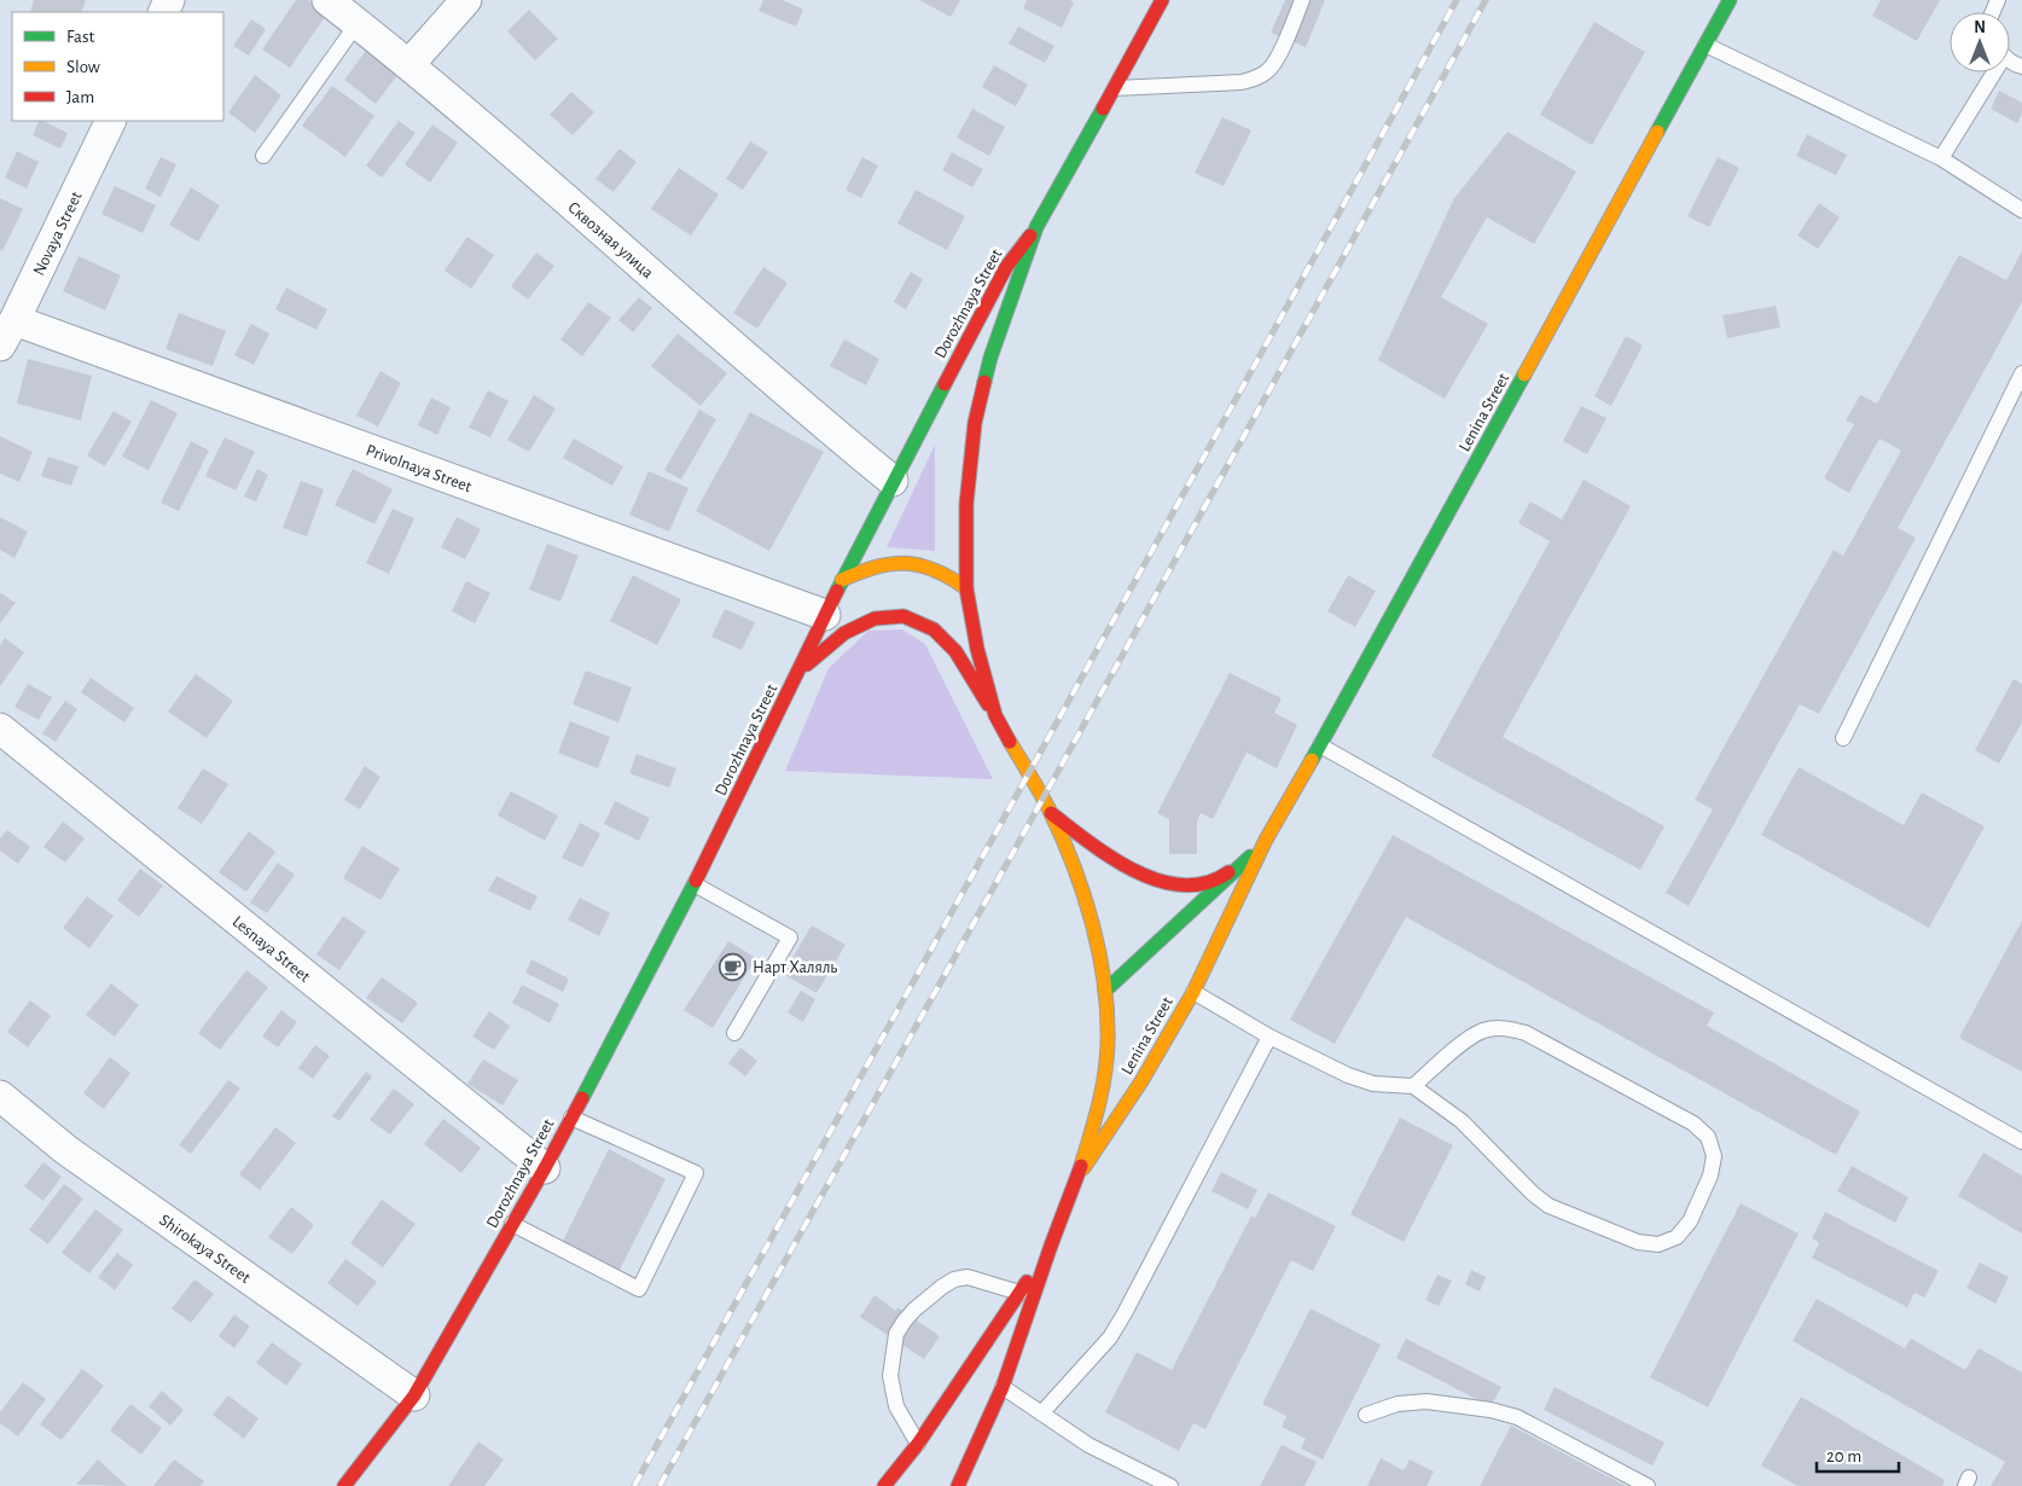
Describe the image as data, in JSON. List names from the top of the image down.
{
  "streets": {
    "main road": ["Dorozhnaya Street", "Lenina Street"],
    "street": [
      "Novaya Street",
      "Сквозная улица",
      "Privolnaya Street",
      "Lesnaya Street",
      "Shirokaya Street"
    ]
  },
  "crossings": [
    ["Novaya Street", "Privolnaya Street"],
    ["Сквозная улица", "Dorozhnaya Street"],
    ["Dorozhnaya Street", "Privolnaya Street"],
    ["Dorozhnaya Street", "Lesnaya Street"],
    ["Dorozhnaya Street", "Shirokaya Street"]
  ],
  "places": {
    "cafe": ["Нарт Халяль"]
  },
  "legend": ["Fast", "Slow", "Jam"],
  "scale_bar": "20 m",
  "north": "top"
}
